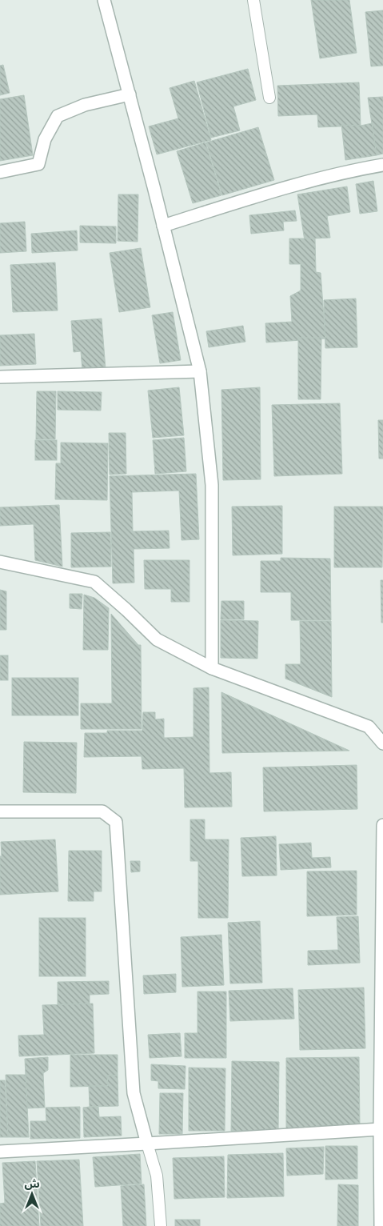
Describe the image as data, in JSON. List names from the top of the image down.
{
  "north": "top"
}
